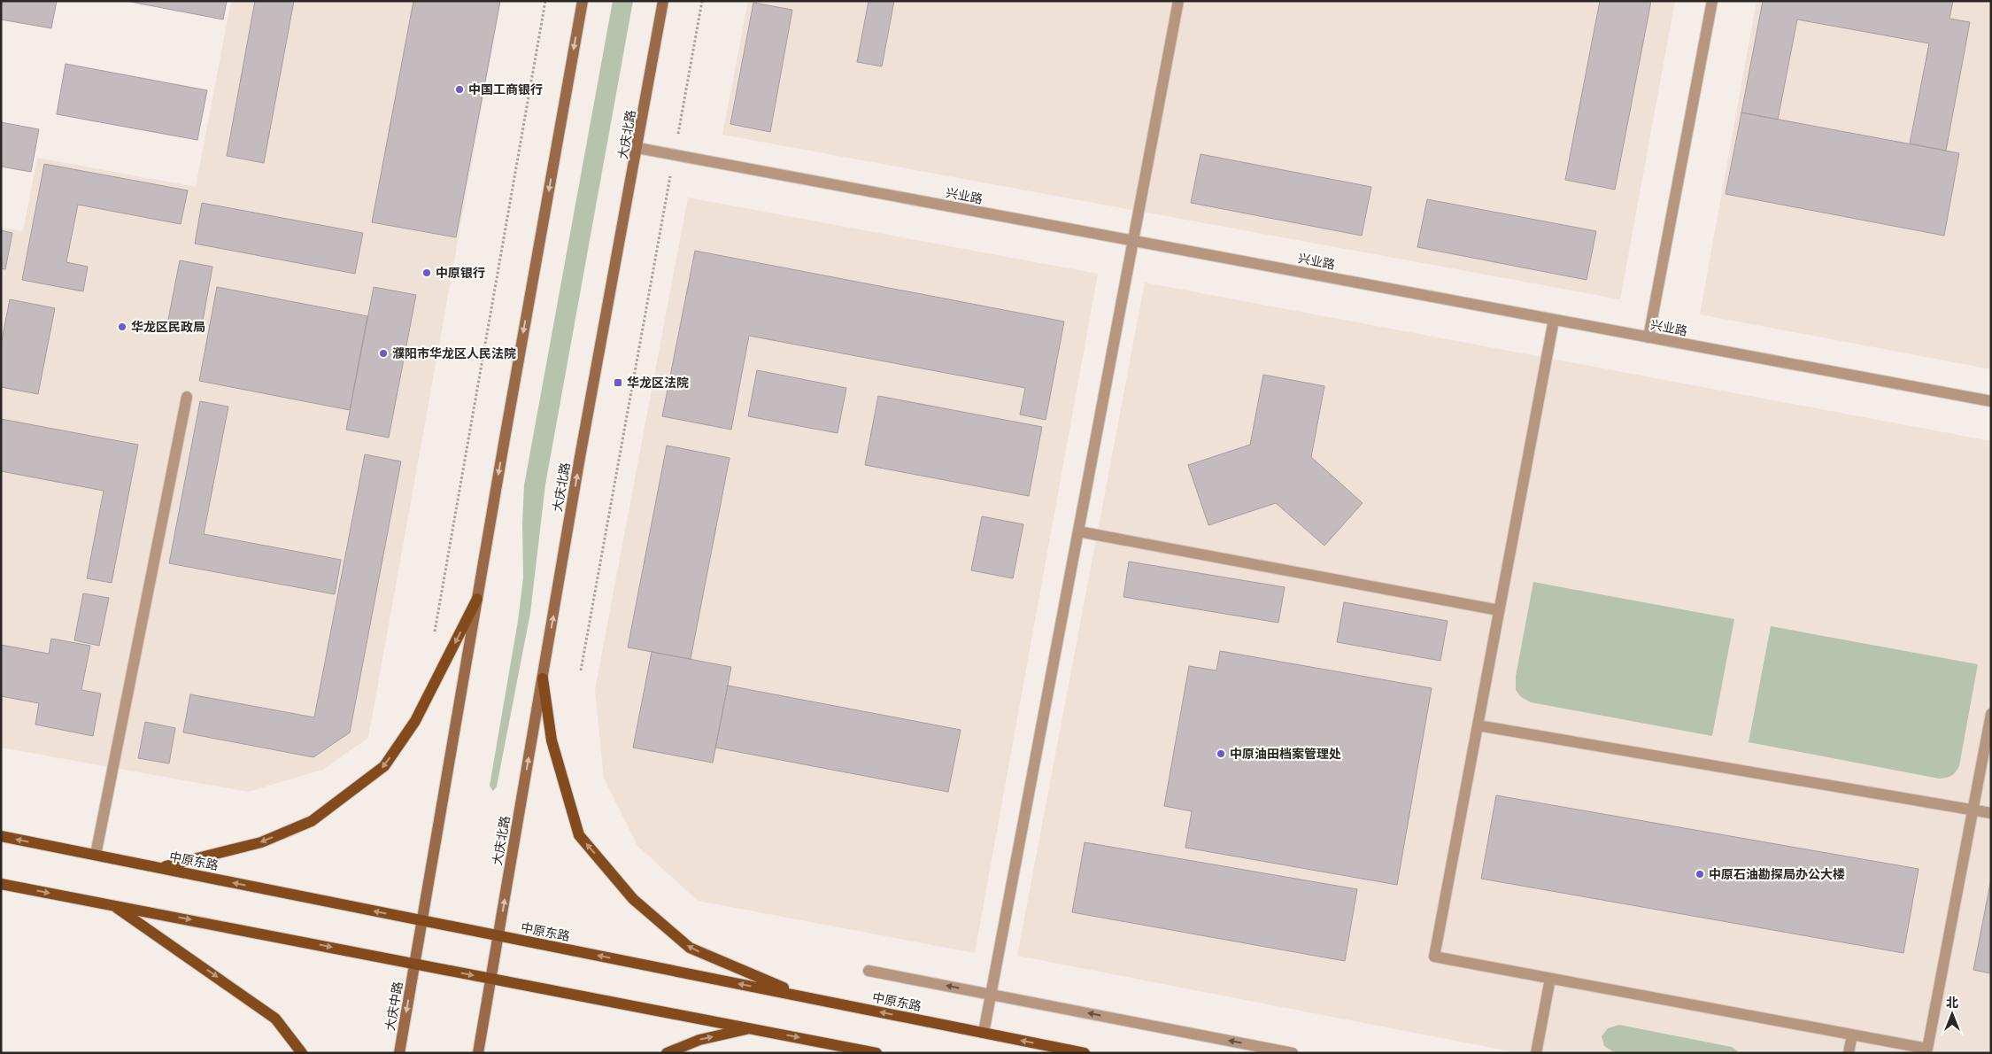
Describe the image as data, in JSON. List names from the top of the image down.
{
  "streets": {
    "main road": ["大庆北路", "中原东路", "大庆中路"],
    "street": ["兴业路"]
  },
  "crossings": [
    ["大庆北路", "兴业路"],
    ["大庆北路", "中原东路"]
  ],
  "places": {
    "other": [
      "中国工商银行",
      "中原银行",
      "华龙区民政局",
      "濮阳市华龙区人民法院",
      "中原油田档案管理处",
      "中原石油勘探局办公大楼"
    ],
    "transit": ["华龙区法院"]
  },
  "north": "top"
}
